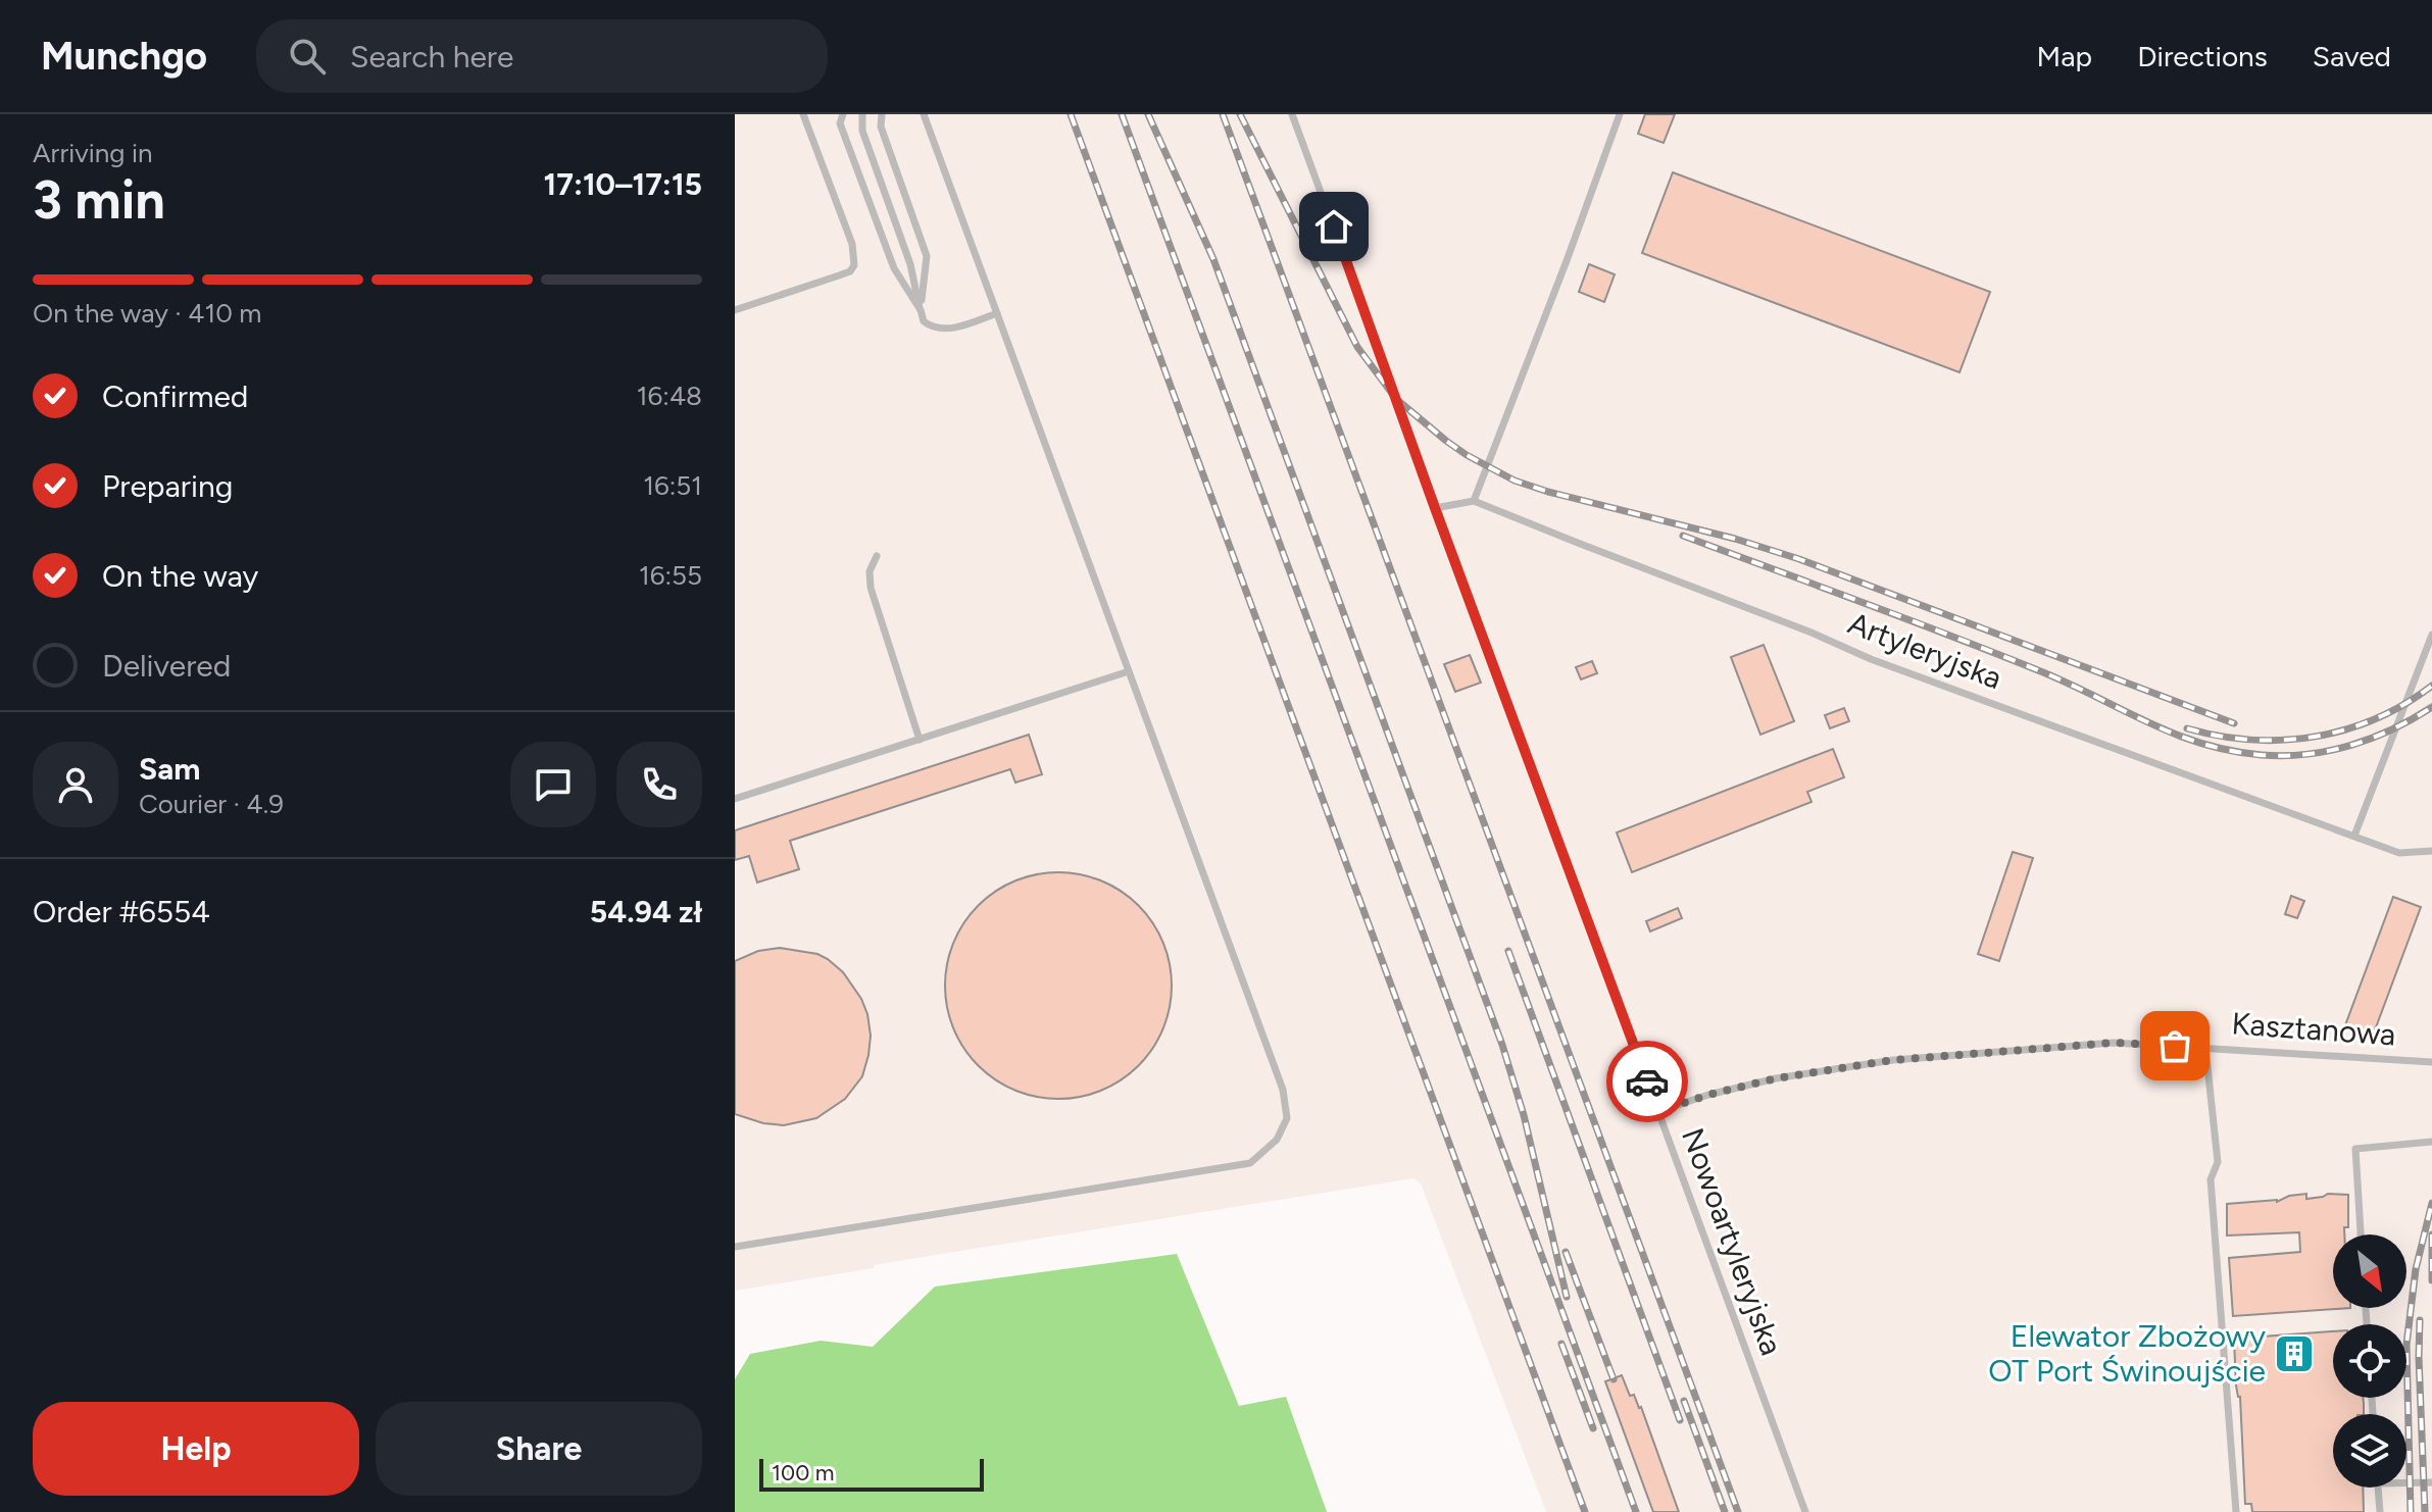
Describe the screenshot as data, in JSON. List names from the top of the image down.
{
  "streets": {
    "lane": ["Artyleryjska", "Kasztanowa", "Nowoartyleryjska"]
  },
  "crossings": [
    ["Kasztanowa", "Nowoartyleryjska"]
  ],
  "places": {
    "building": ["Elewator Zbożowy OT Port Świnoujście"]
  },
  "scale_bar": "100 m",
  "north": "bottom right",
  "page": {
    "header": "Munchgo",
    "search": "Search here",
    "nav": ["Map", "Directions", "Saved"],
    "heading": ["3 min", "Arriving in", "17:10–17:15"],
    "panel": [
      "Sam",
      "Courier · 4.9",
      "Order #6554",
      "54.94 zł"
    ],
    "bar": "On the way · 410 m",
    "list": [
      ["Confirmed", "16:48"],
      ["Preparing", "16:51"],
      ["On the way", "16:55"],
      "Delivered"
    ],
    "buttons": ["Help", "Share"],
    "scale": "100 m"
  }
}
